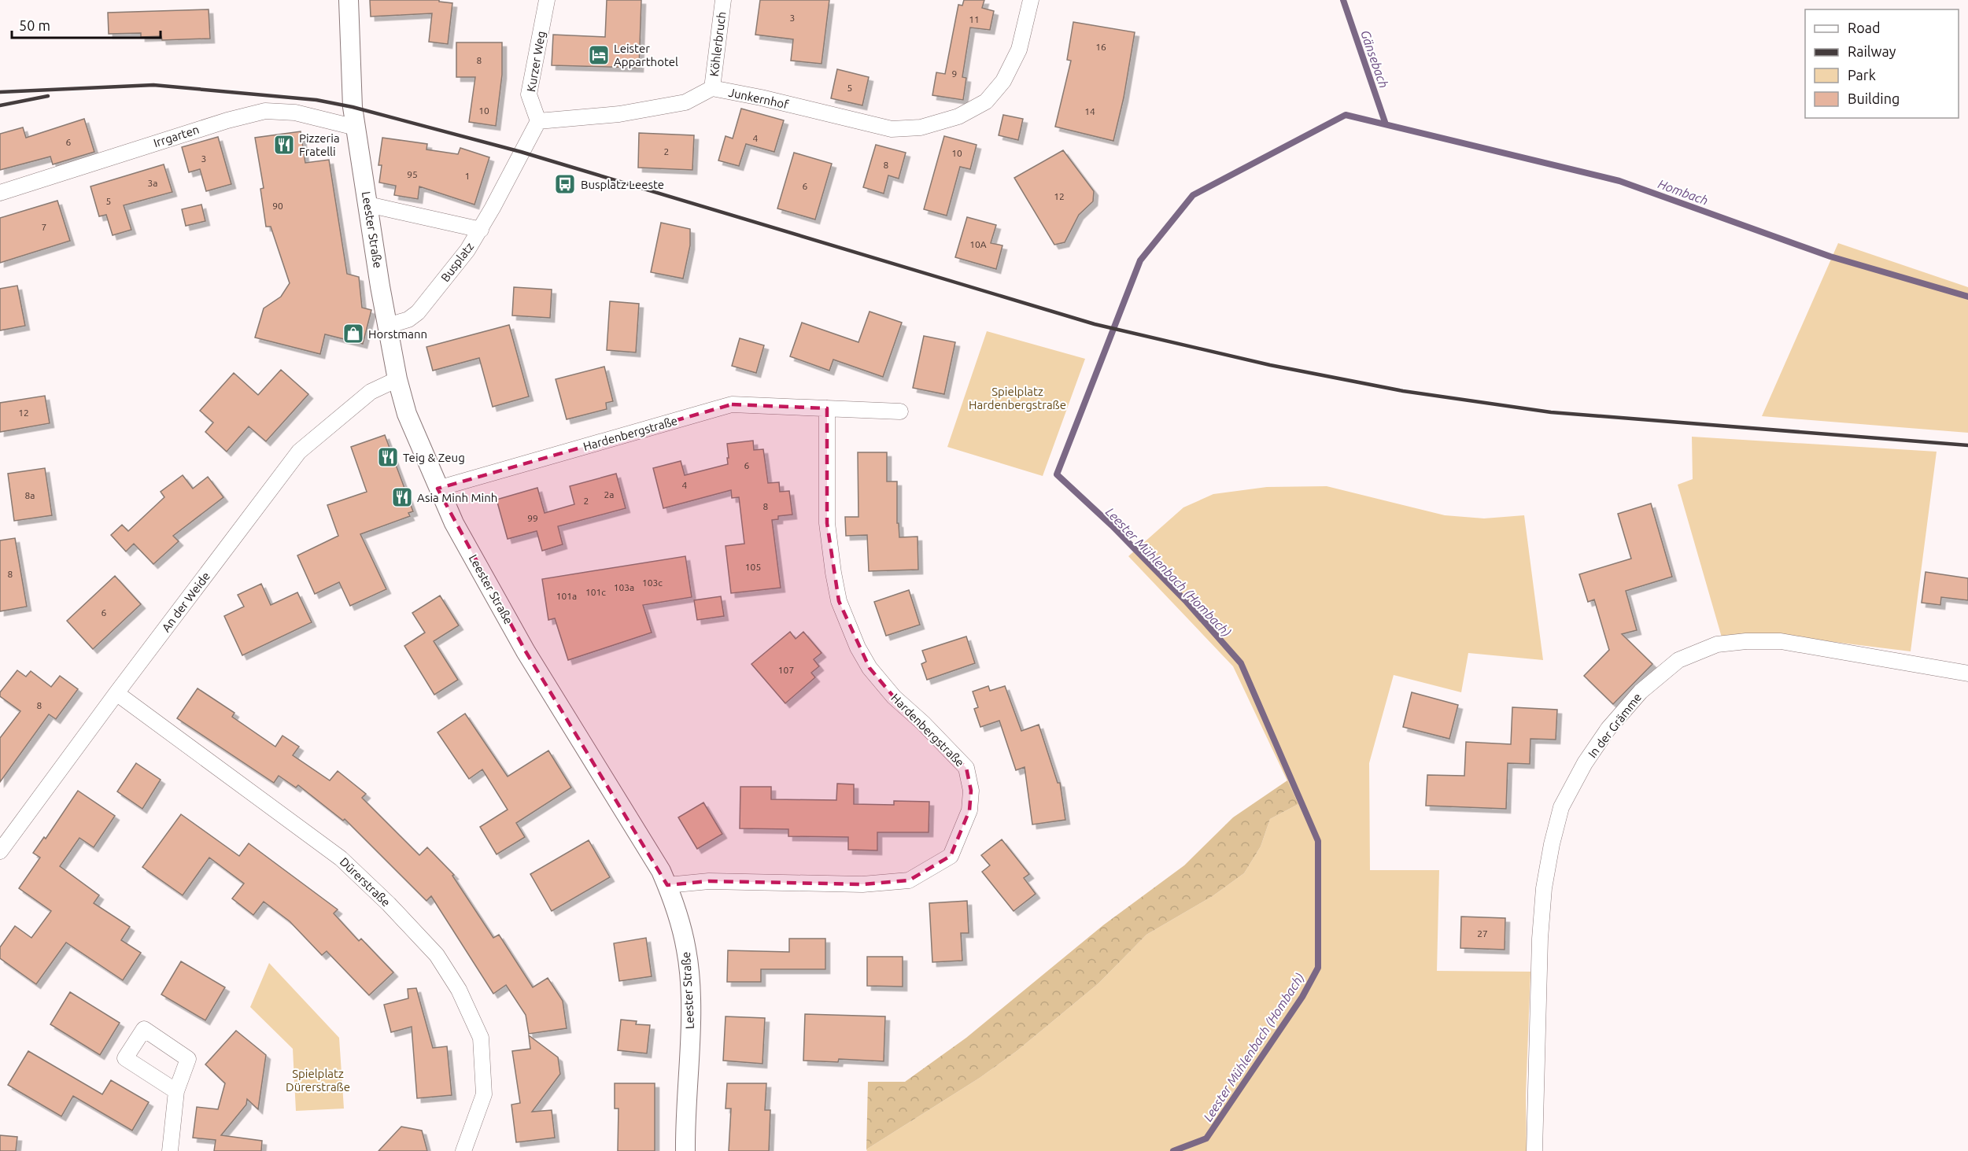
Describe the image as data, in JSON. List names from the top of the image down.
{
  "streets": {
    "street": [
      "Köhlerbruch",
      "Kurzer Weg",
      "Junkernhof",
      "Irrgarten",
      "Leester Straße",
      "Busplatz",
      "Hardenbergstraße",
      "An der Weide",
      "In der Grämme",
      "Dürerstraße"
    ]
  },
  "crossings": [
    ["Köhlerbruch", "Junkernhof"],
    ["Kurzer Weg", "Junkernhof"],
    ["Irrgarten", "Leester Straße"],
    ["Leester Straße", "Busplatz"],
    ["Leester Straße", "Hardenbergstraße"],
    ["Leester Straße", "An der Weide"],
    ["An der Weide", "Dürerstraße"]
  ],
  "water": ["Gänsebach", "Hombach", "Leester Mühlenbach (Hombach)"],
  "parks": ["Spielplatz Hardenbergstraße", "Spielplatz Dürerstraße"],
  "places": {
    "hotel": ["Leister Apparthotel"],
    "restaurant": ["Pizzeria Fratelli", "Teig & Zeug", "Asia Minh Minh"],
    "bus stop": ["Busplatz Leeste"],
    "shop": ["Horstmann"]
  },
  "house_numbers": [
    "3",
    "11",
    "16",
    "8",
    "9",
    "5",
    "10",
    "14",
    "4",
    "6",
    "2",
    "10",
    "3",
    "8",
    "95",
    "1",
    "3a",
    "6",
    "12",
    "5",
    "90",
    "7",
    "10A",
    "12",
    "6",
    "4",
    "2a",
    "8a",
    "2",
    "8",
    "99",
    "105",
    "8",
    "103c",
    "103a",
    "101c",
    "101a",
    "6",
    "107",
    "8",
    "27"
  ],
  "legend": [
    "Road",
    "Railway",
    "Park",
    "Building"
  ],
  "scale_bar": "50 m"
}
